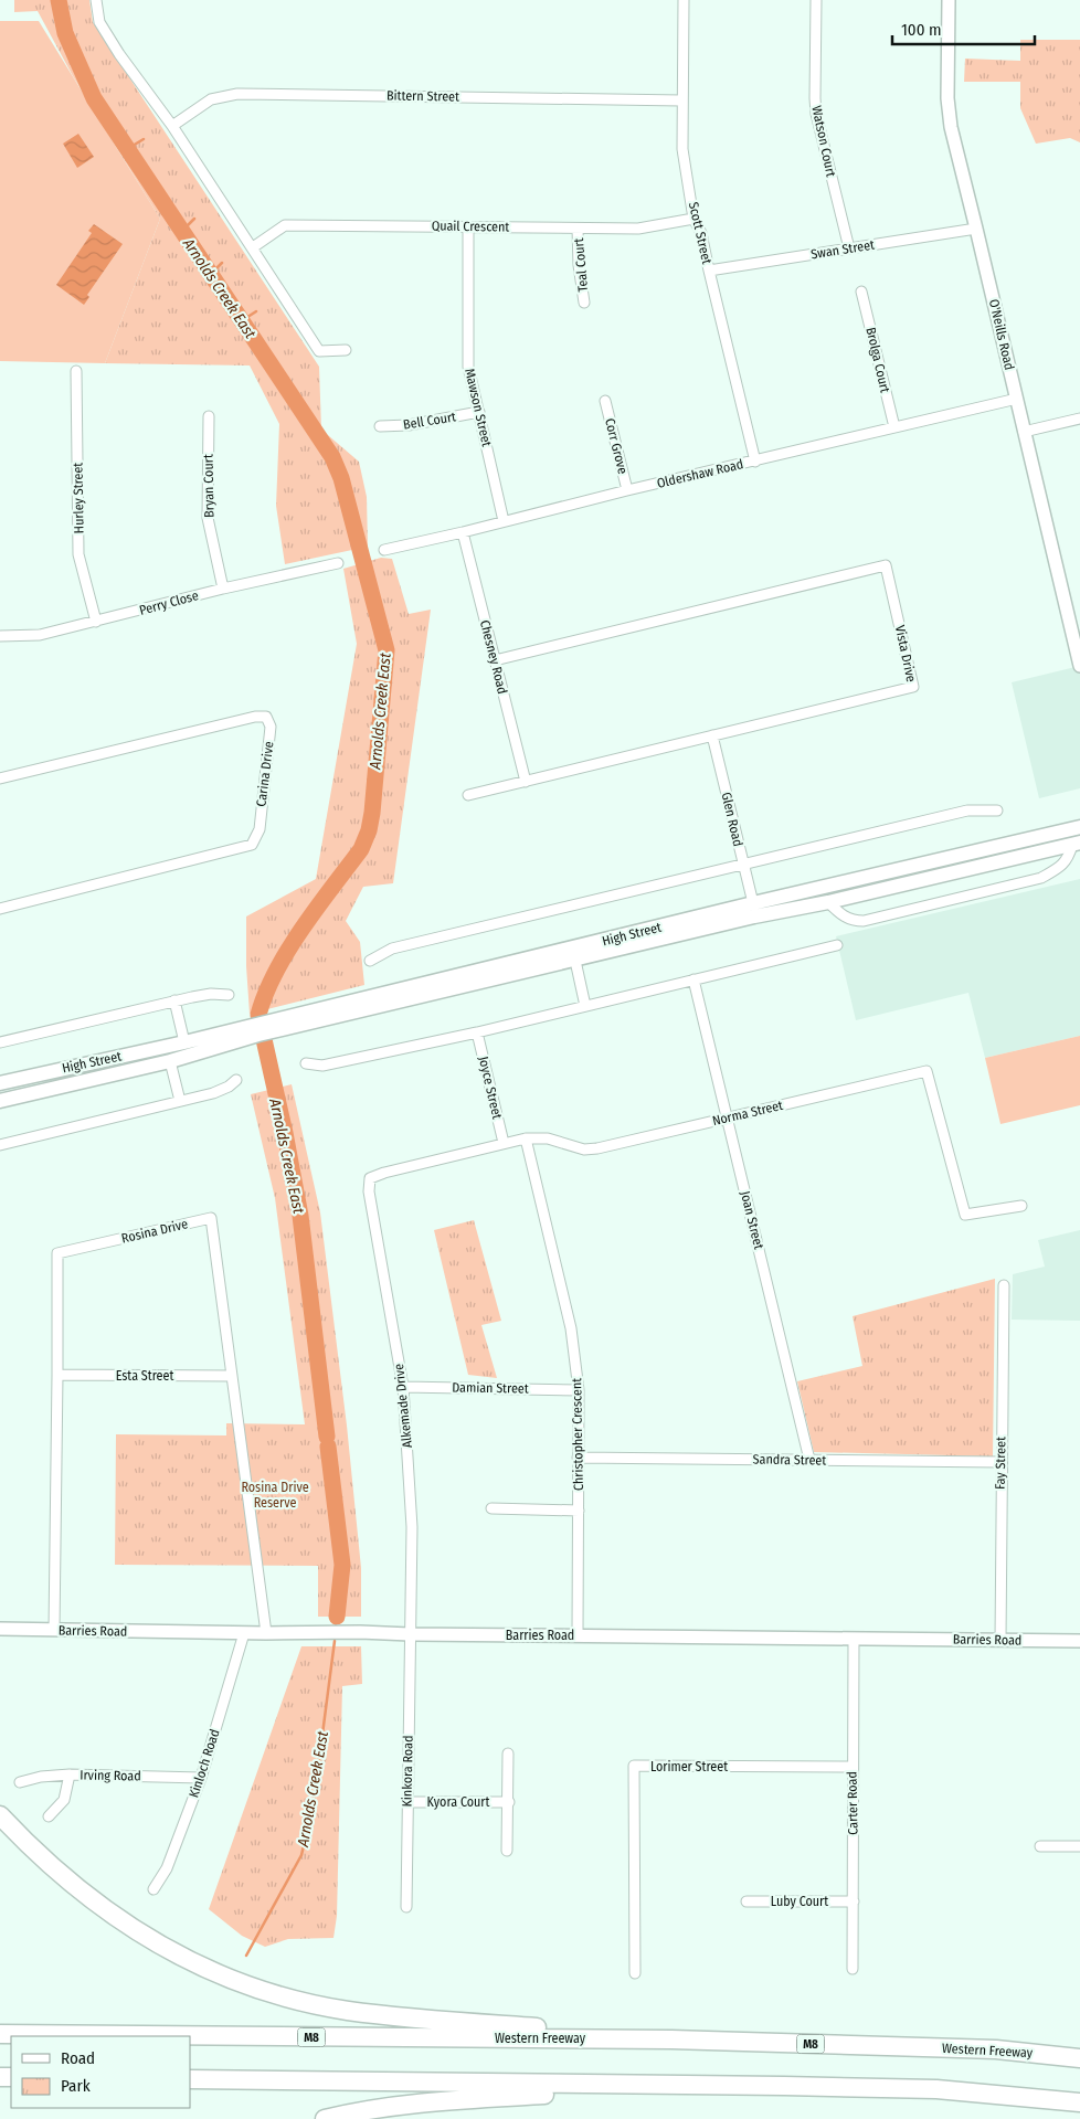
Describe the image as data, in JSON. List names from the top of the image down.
{
  "streets": {
    "highway": ["M8", "Western Freeway"],
    "main road": ["High Street"],
    "street": [
      "Bittern Street",
      "Watson Court",
      "Quail Crescent",
      "Scott Street",
      "Swan Street",
      "Teal Court",
      "O'Neills Road",
      "Brolga Court",
      "Mawson Street",
      "Bell Court",
      "Corr Grove",
      "Oldershaw Road",
      "Bryan Court",
      "Hurley Street",
      "Perry Close",
      "Vista Drive",
      "Chesney Road",
      "Carina Drive",
      "Glen Road",
      "Joyce Street",
      "Norma Street",
      "Joan Street",
      "Rosina Drive",
      "Esta Street",
      "Damian Street",
      "Alkemade Drive",
      "Christopher Crescent",
      "Sandra Street",
      "Fay Street",
      "Barries Road",
      "Kinloch Road",
      "Lorimer Street",
      "Kinkora Road",
      "Irving Road",
      "Kyora Court",
      "Carter Road",
      "Luby Court"
    ]
  },
  "crossings": [
    ["Bittern Street", "Scott Street"],
    ["Watson Court", "Swan Street"],
    ["Quail Crescent", "Scott Street"],
    ["Quail Crescent", "Teal Court"],
    ["Quail Crescent", "Mawson Street"],
    ["Scott Street", "Swan Street"],
    ["Scott Street", "Oldershaw Road"],
    ["Swan Street", "O'Neills Road"],
    ["O'Neills Road", "Oldershaw Road"],
    ["Brolga Court", "Oldershaw Road"],
    ["Mawson Street", "Bell Court"],
    ["Mawson Street", "Oldershaw Road"],
    ["Corr Grove", "Oldershaw Road"],
    ["Oldershaw Road", "Chesney Road"],
    ["Bryan Court", "Perry Close"],
    ["Hurley Street", "Perry Close"],
    ["Vista Drive", "Chesney Road"],
    ["Vista Drive", "Glen Road"],
    ["Glen Road", "High Street"],
    ["Joyce Street", "Norma Street"],
    ["Norma Street", "Joan Street"],
    ["Norma Street", "Alkemade Drive"],
    ["Norma Street", "Christopher Crescent"],
    ["Joan Street", "Sandra Street"],
    ["Rosina Drive", "Esta Street"],
    ["Rosina Drive", "Barries Road"],
    ["Damian Street", "Alkemade Drive"],
    ["Damian Street", "Christopher Crescent"],
    ["Alkemade Drive", "Barries Road"],
    ["Alkemade Drive", "Kinkora Road"],
    ["Christopher Crescent", "Sandra Street"],
    ["Christopher Crescent", "Barries Road"],
    ["Sandra Street", "Fay Street"],
    ["Fay Street", "Barries Road"],
    ["Barries Road", "Kinloch Road"],
    ["Barries Road", "Kinkora Road"],
    ["Barries Road", "Carter Road"],
    ["Kinloch Road", "Irving Road"],
    ["Lorimer Street", "Carter Road"],
    ["Kinkora Road", "Kyora Court"],
    ["Carter Road", "Luby Court"]
  ],
  "water": ["Arnolds Creek East"],
  "parks": ["Rosina Drive Reserve"],
  "legend": ["Road", "Park"],
  "scale_bar": "100 m"
}
